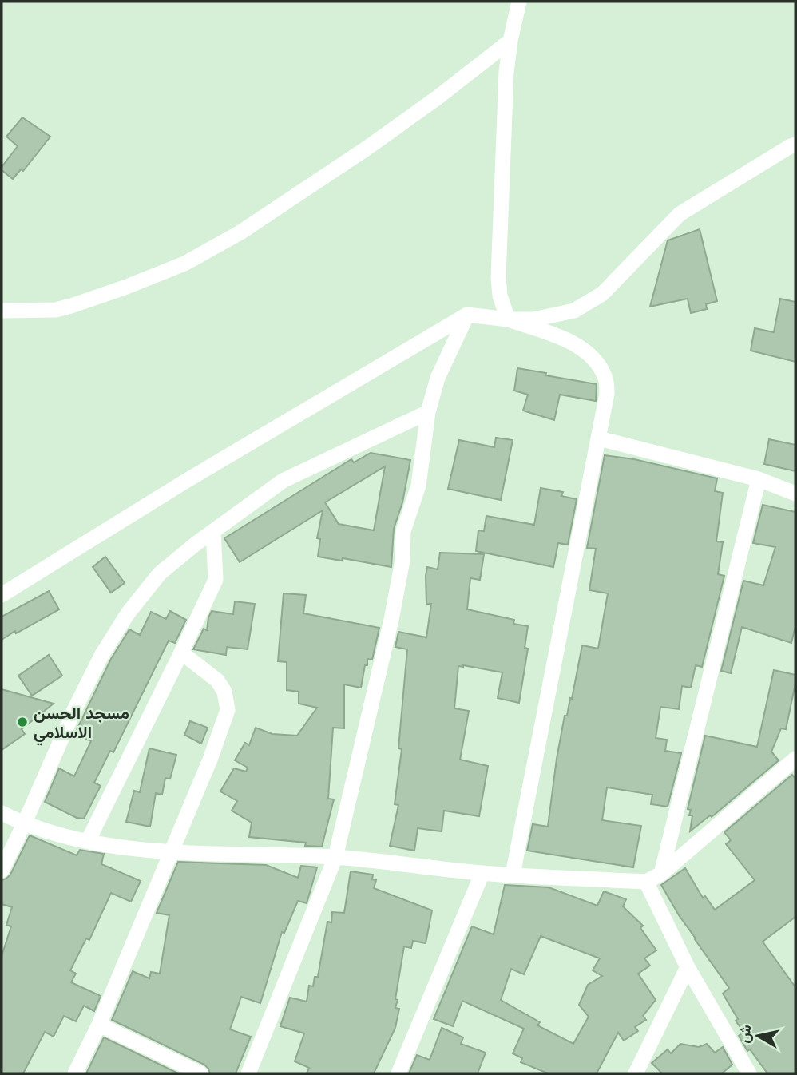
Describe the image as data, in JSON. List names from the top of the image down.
{
  "places": ["مسجد الحسن الاسلامي"],
  "north": "left"
}
